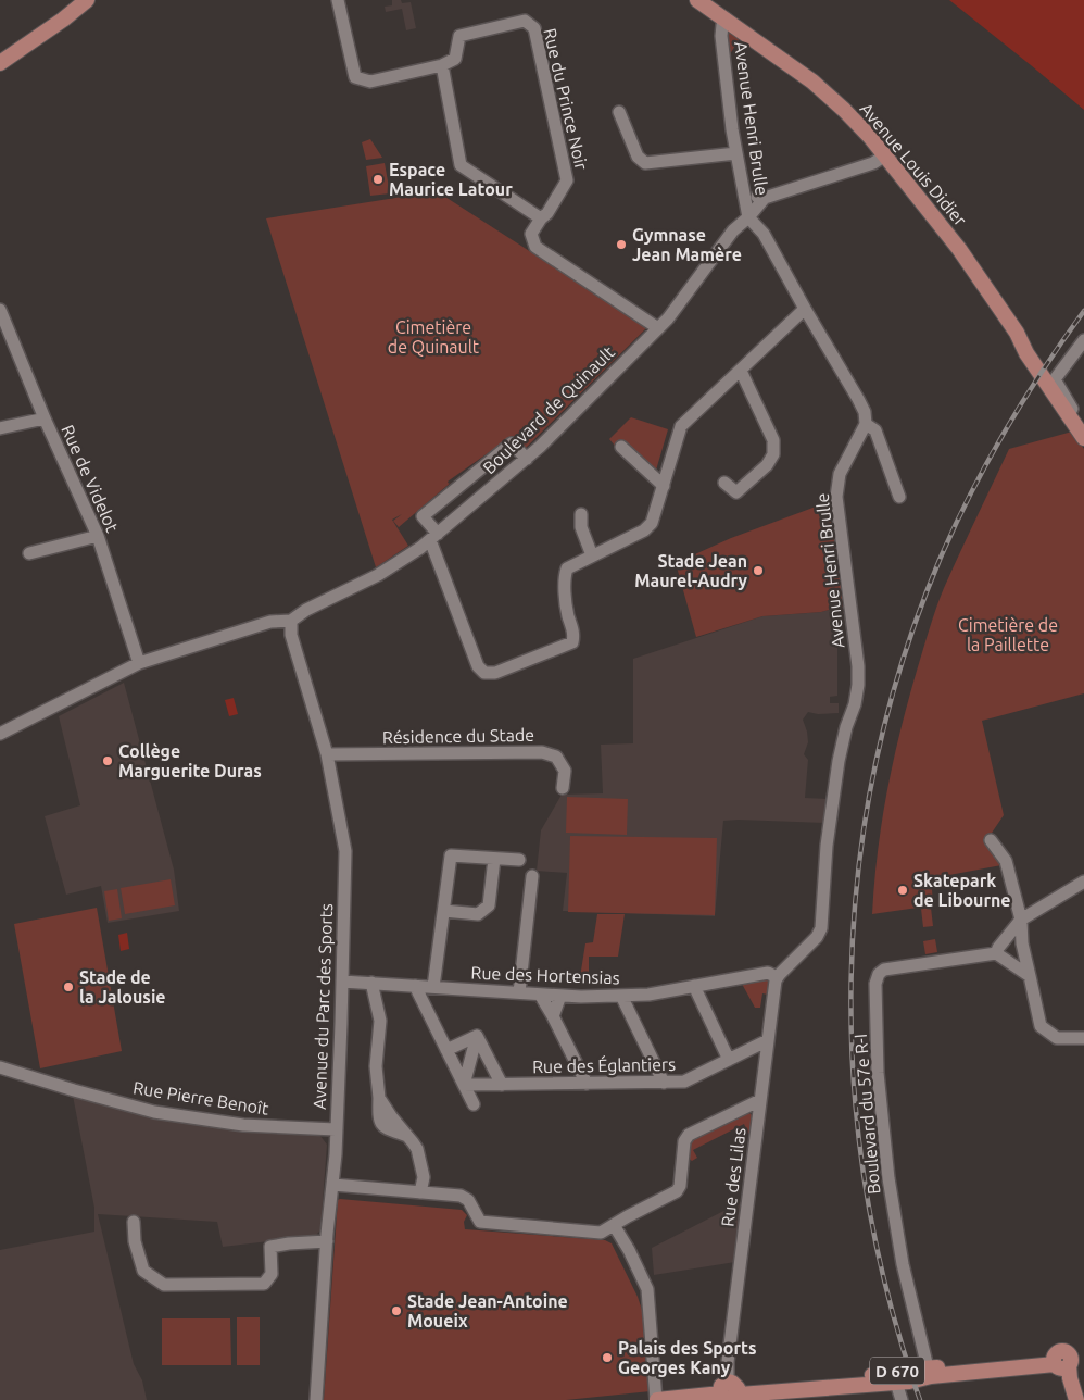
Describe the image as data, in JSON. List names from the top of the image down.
{
  "streets": {
    "main road": ["Avenue Louis Didier", "D 670"],
    "street": [
      "Rue du Prince Noir",
      "Avenue Henri Brulle",
      "Boulevard de Quinault",
      "Rue de Videlot",
      "Résidence du Stade",
      "Rue des Hortensias",
      "Avenue du Parc des Sports",
      "Rue des Églantiers",
      "Rue Pierre Benoît",
      "Boulevard du 57e R-I",
      "Rue des Lilas"
    ]
  },
  "crossings": [
    ["Avenue Henri Brulle", "Avenue Louis Didier"],
    ["Avenue Henri Brulle", "Boulevard de Quinault"],
    ["Avenue Henri Brulle", "Rue des Hortensias"],
    ["Avenue Henri Brulle", "Rue des Lilas"],
    ["Boulevard de Quinault", "Avenue du Parc des Sports"],
    ["Résidence du Stade", "Avenue du Parc des Sports"],
    ["Rue des Hortensias", "Avenue du Parc des Sports"],
    ["Rue des Hortensias", "Rue des Lilas"],
    ["Avenue du Parc des Sports", "Rue Pierre Benoît"],
    ["Rue des Églantiers", "Rue des Lilas"],
    ["Boulevard du 57e R-I", "D 670"],
    ["Rue des Lilas", "D 670"]
  ],
  "parks": ["Cimetière de Quinault", "Cimetière de la Paillette"],
  "places": [
    "Espace Maurice Latour",
    "Gymnase Jean Mamère",
    "Stade Jean Maurel-Audry",
    "Collège Marguerite Duras",
    "Skatepark de Libourne",
    "Stade de la Jalousie",
    "Stade Jean-Antoine Moueix",
    "Palais des Sports Georges Kany"
  ]
}
